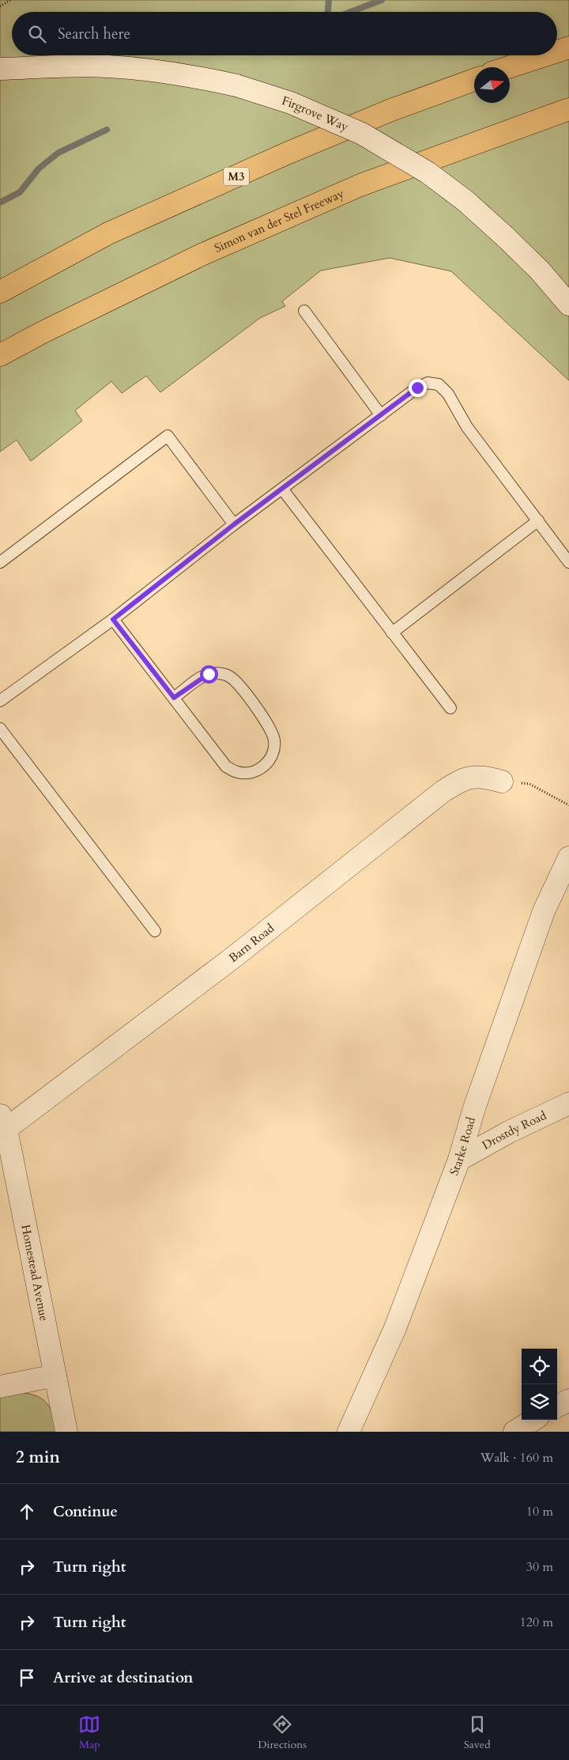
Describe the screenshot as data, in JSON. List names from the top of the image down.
{
  "streets": {
    "highway": ["M3", "Simon van der Stel Freeway"],
    "street": [
      "Firgrove Way",
      "Barn Road",
      "Drostdy Road",
      "Starke Road",
      "Homestead Avenue"
    ]
  },
  "crossings": [
    ["Barn Road", "Homestead Avenue"],
    ["Drostdy Road", "Starke Road"]
  ],
  "north": "right",
  "page": {
    "search": "Search here",
    "heading": ["2 min", "Walk · 160 m"],
    "list": [
      ["Continue", "10 m"],
      ["Turn right", "30 m"],
      ["Turn right", "120 m"],
      "Arrive at destination"
    ],
    "nav": ["Map", "Directions", "Saved"]
  }
}
